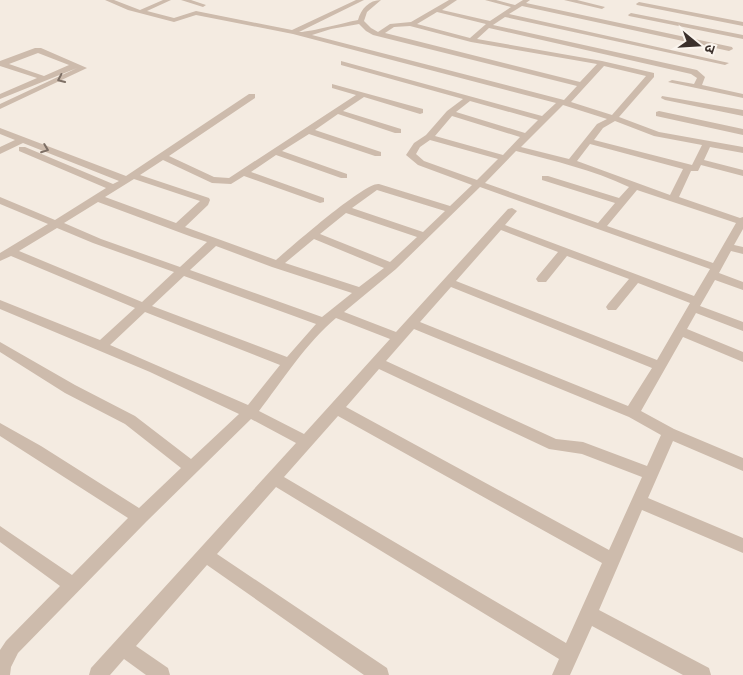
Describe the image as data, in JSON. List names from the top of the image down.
{
  "north": "right"
}
